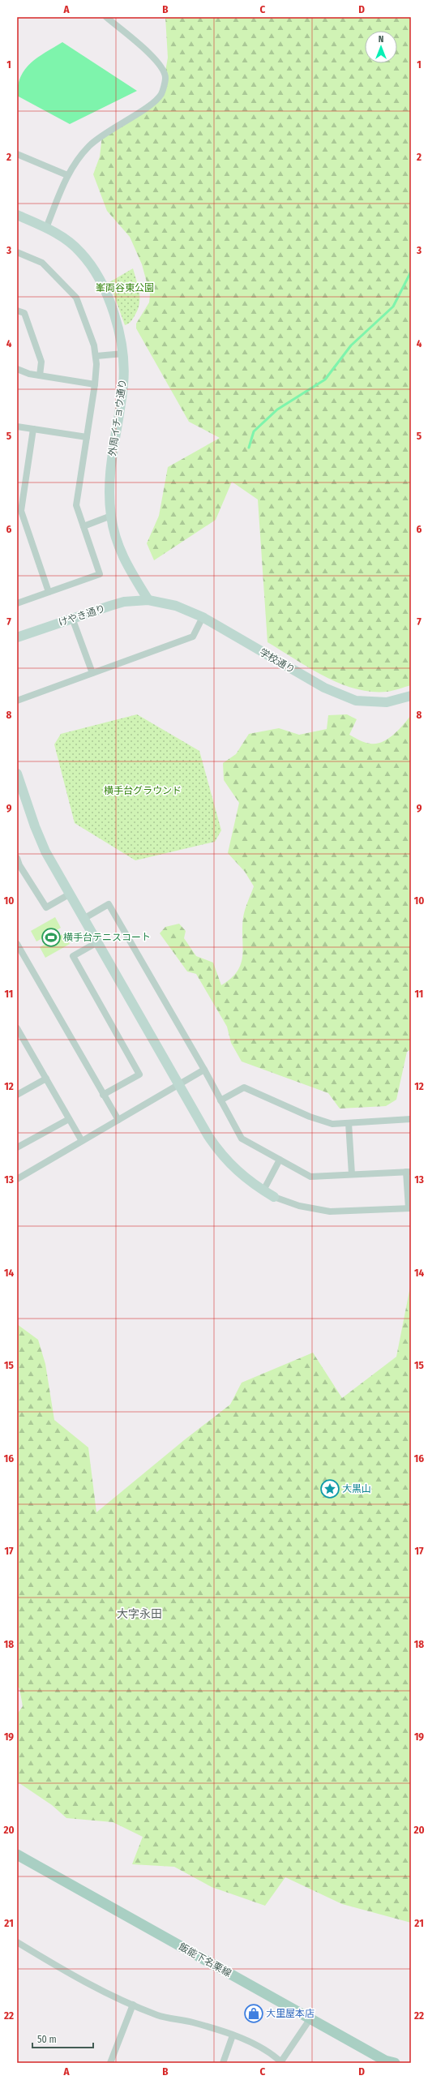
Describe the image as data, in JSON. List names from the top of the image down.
{
  "streets": {
    "main road": ["飯能下名栗線"],
    "street": ["外周イチョウ通り", "けやき通り", "学校通り"]
  },
  "crossings": [
    ["外周イチョウ通り", "けやき通り"],
    ["外周イチョウ通り", "学校通り"],
    ["けやき通り", "学校通り"]
  ],
  "districts": ["大字永田"],
  "parks": ["峯両谷東公園", "横手台グラウンド"],
  "places": {
    "sports": ["横手台テニスコート"],
    "place": ["大黒山"],
    "shop": ["大里屋本店"]
  },
  "scale_bar": "50 m",
  "north": "top",
  "grid": {
    "columns": [
      "A",
      "B",
      "C",
      "D"
    ],
    "rows": [
      "1",
      "2",
      "3",
      "4",
      "5",
      "6",
      "7",
      "8",
      "9",
      "10",
      "11",
      "12",
      "13",
      "14",
      "15",
      "16",
      "17",
      "18",
      "19",
      "20",
      "21",
      "22"
    ]
  }
}
